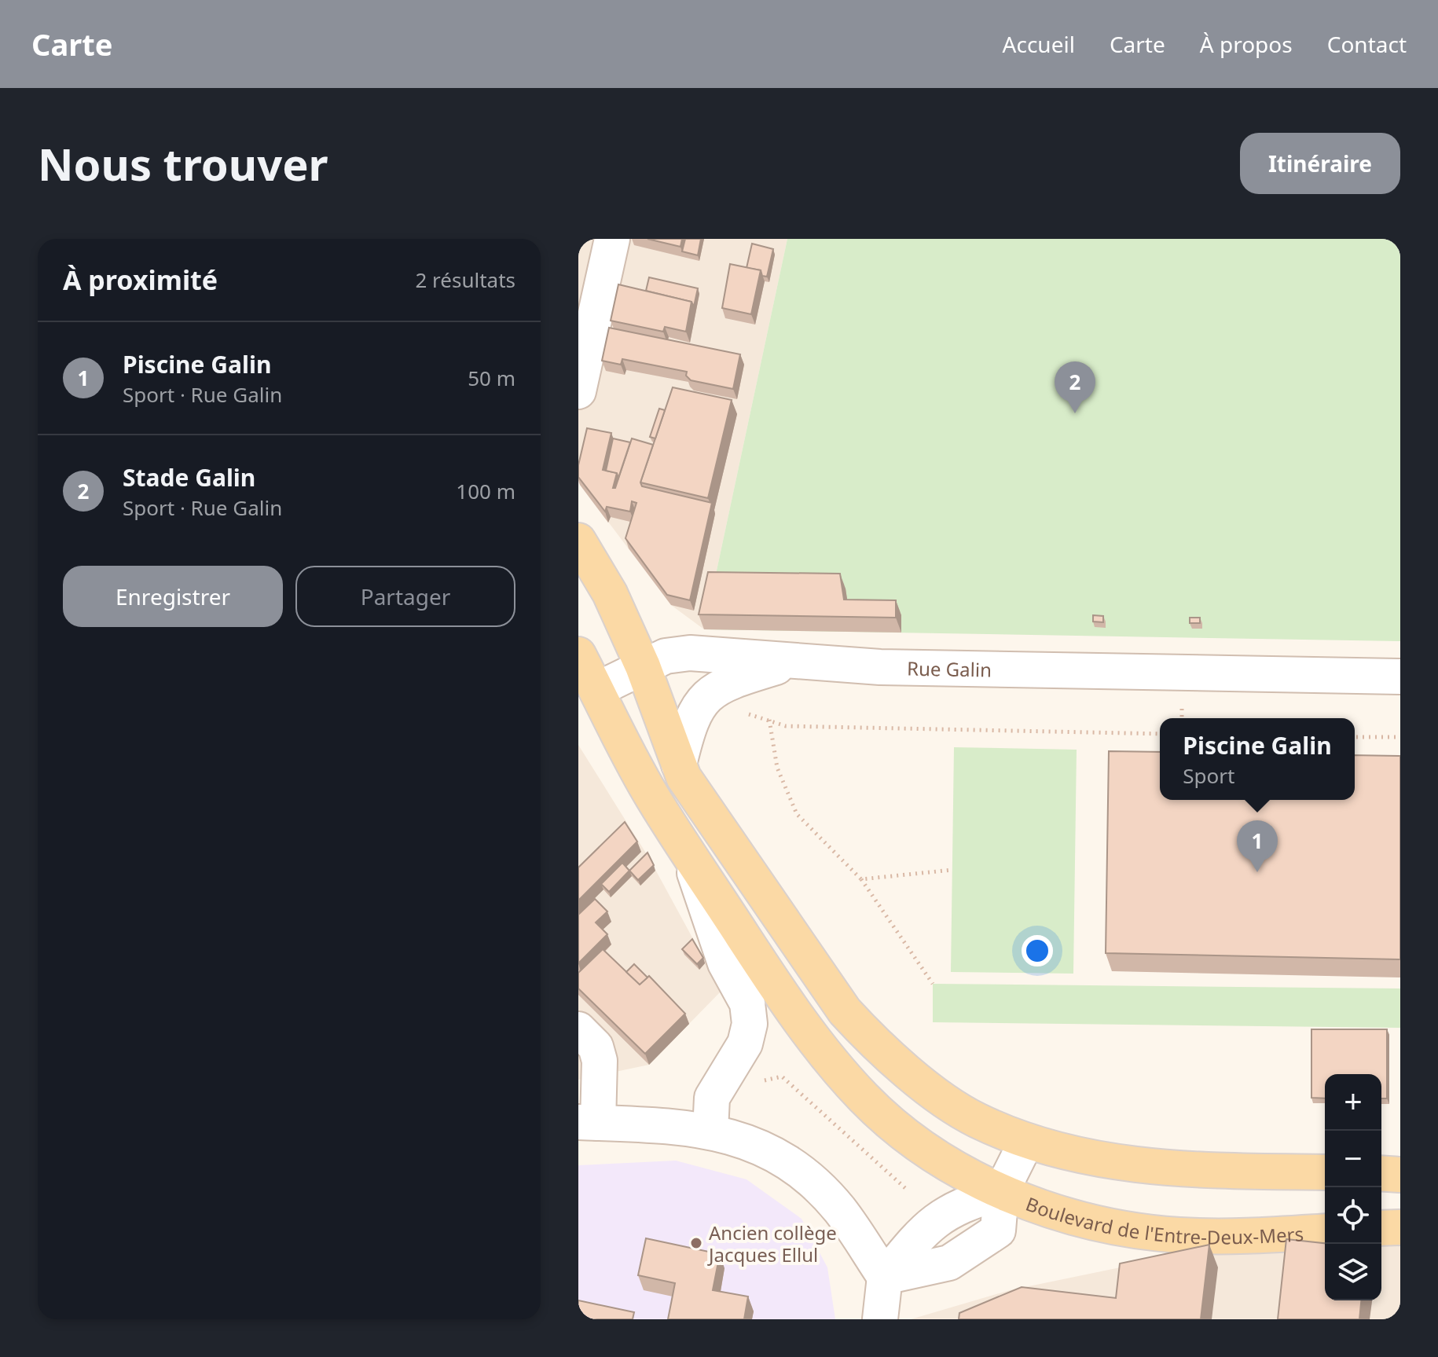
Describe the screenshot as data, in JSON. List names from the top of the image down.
{
  "streets": {
    "main road": ["Boulevard de l'Entre-Deux-Mers"],
    "street": ["Rue Galin"]
  },
  "crossings": [
    ["Rue Galin", "Boulevard de l'Entre-Deux-Mers"]
  ],
  "places": ["Ancien collège Jacques Ellul"],
  "page": {
    "header": "Carte",
    "nav": [
      "Accueil",
      "Carte",
      "À propos",
      "Contact"
    ],
    "buttons": [
      "Itinéraire",
      ["Enregistrer", "Partager"]
    ],
    "title": "Nous trouver",
    "heading": ["À proximité", "2 résultats"],
    "list": [
      {
        "mark": "1",
        "name": "Piscine Galin",
        "note": "Sport · Rue Galin",
        "value": "50 m"
      },
      {
        "mark": "2",
        "name": "Stade Galin",
        "note": "Sport · Rue Galin",
        "value": "100 m"
      }
    ],
    "pins": ["2", "1"],
    "popup": ["Piscine Galin", "Sport"],
    "map_buttons": ["+", "−"]
  }
}
